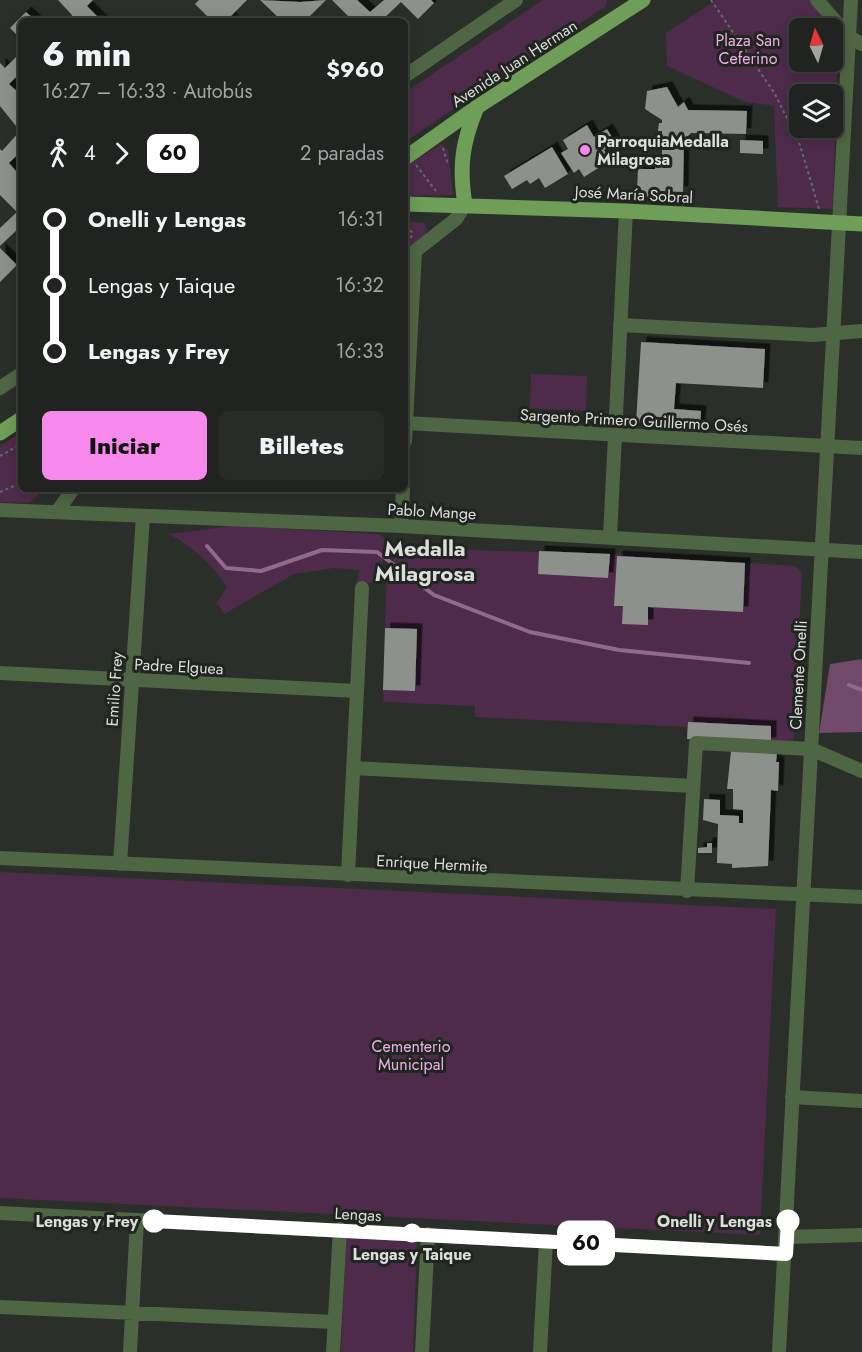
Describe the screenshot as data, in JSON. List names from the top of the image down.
{
  "streets": {
    "main road": ["Avenida Juan Herman", "José María Sobral"],
    "street": [
      "Sargento Primero Guillermo Osés",
      "Pablo Mange",
      "Padre Elguea",
      "Clemente Onelli",
      "Emilio Frey",
      "Enrique Hermite",
      "Lengas"
    ]
  },
  "crossings": [
    ["José María Sobral", "Clemente Onelli"],
    ["Sargento Primero Guillermo Osés", "Clemente Onelli"],
    ["Pablo Mange", "Clemente Onelli"],
    ["Pablo Mange", "Emilio Frey"],
    ["Padre Elguea", "Emilio Frey"],
    ["Clemente Onelli", "Enrique Hermite"],
    ["Clemente Onelli", "Lengas"],
    ["Emilio Frey", "Enrique Hermite"]
  ],
  "districts": ["Medalla Milagrosa"],
  "parks": ["Plaza San Ceferino", "Cementerio Municipal"],
  "places": [
    "ParroquiaMedalla Milagrosa",
    "Lengas y Frey",
    "Onelli y Lengas",
    "Lengas y Taique"
  ],
  "lines": ["bus line 60"],
  "north": "top",
  "page": {
    "on_map": "60",
    "heading": ["6 min", "16:27 – 16:33 · Autobús", "$960"],
    "legs": ["4", "60", "2 paradas"],
    "list": [
      {
        "name": "Onelli y Lengas",
        "value": "16:31"
      },
      {
        "name": "Lengas y Taique",
        "value": "16:32"
      },
      {
        "name": "Lengas y Frey",
        "value": "16:33"
      }
    ],
    "buttons": ["Iniciar", "Billetes"]
  }
}
